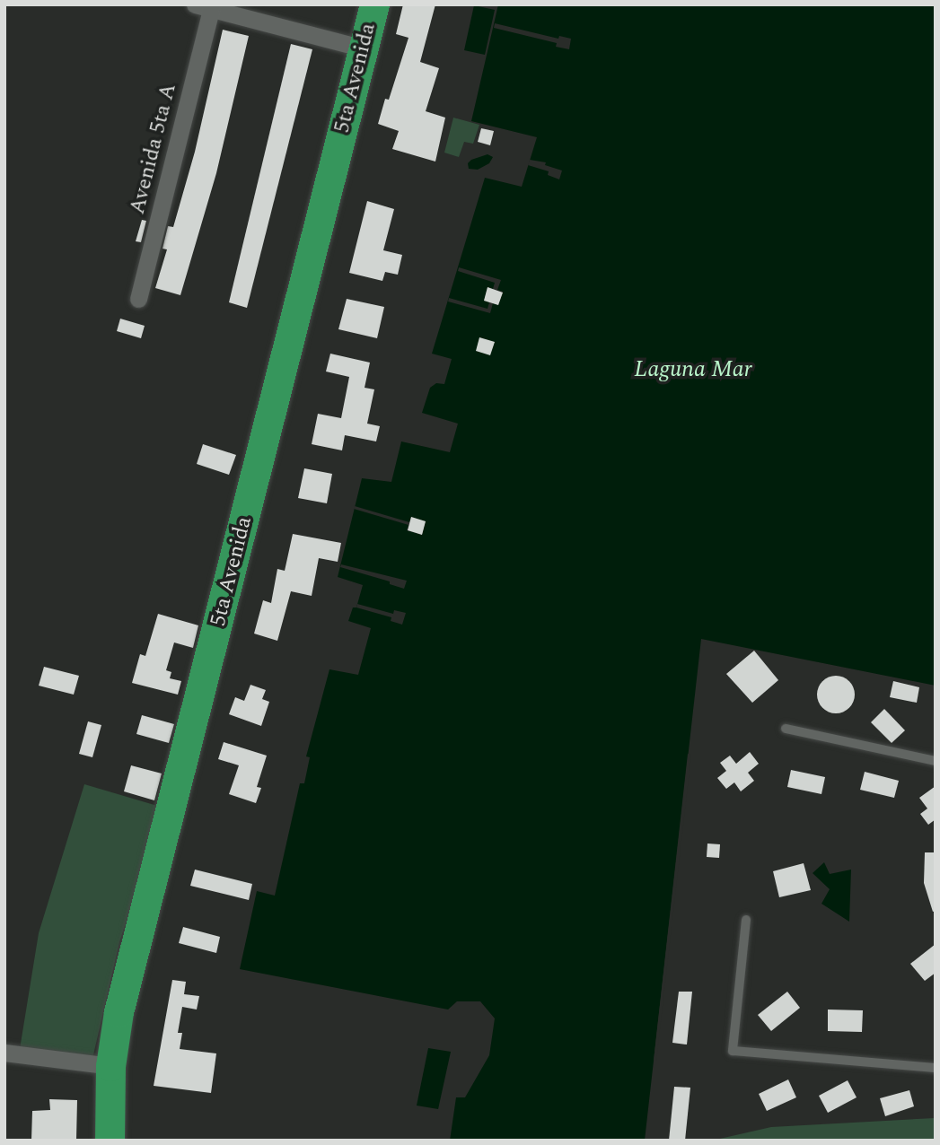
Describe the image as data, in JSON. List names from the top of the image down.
{
  "streets": {
    "highway": ["5ta Avenida"],
    "street": ["Avenida 5ta A"]
  },
  "water": ["Laguna Mar"]
}
